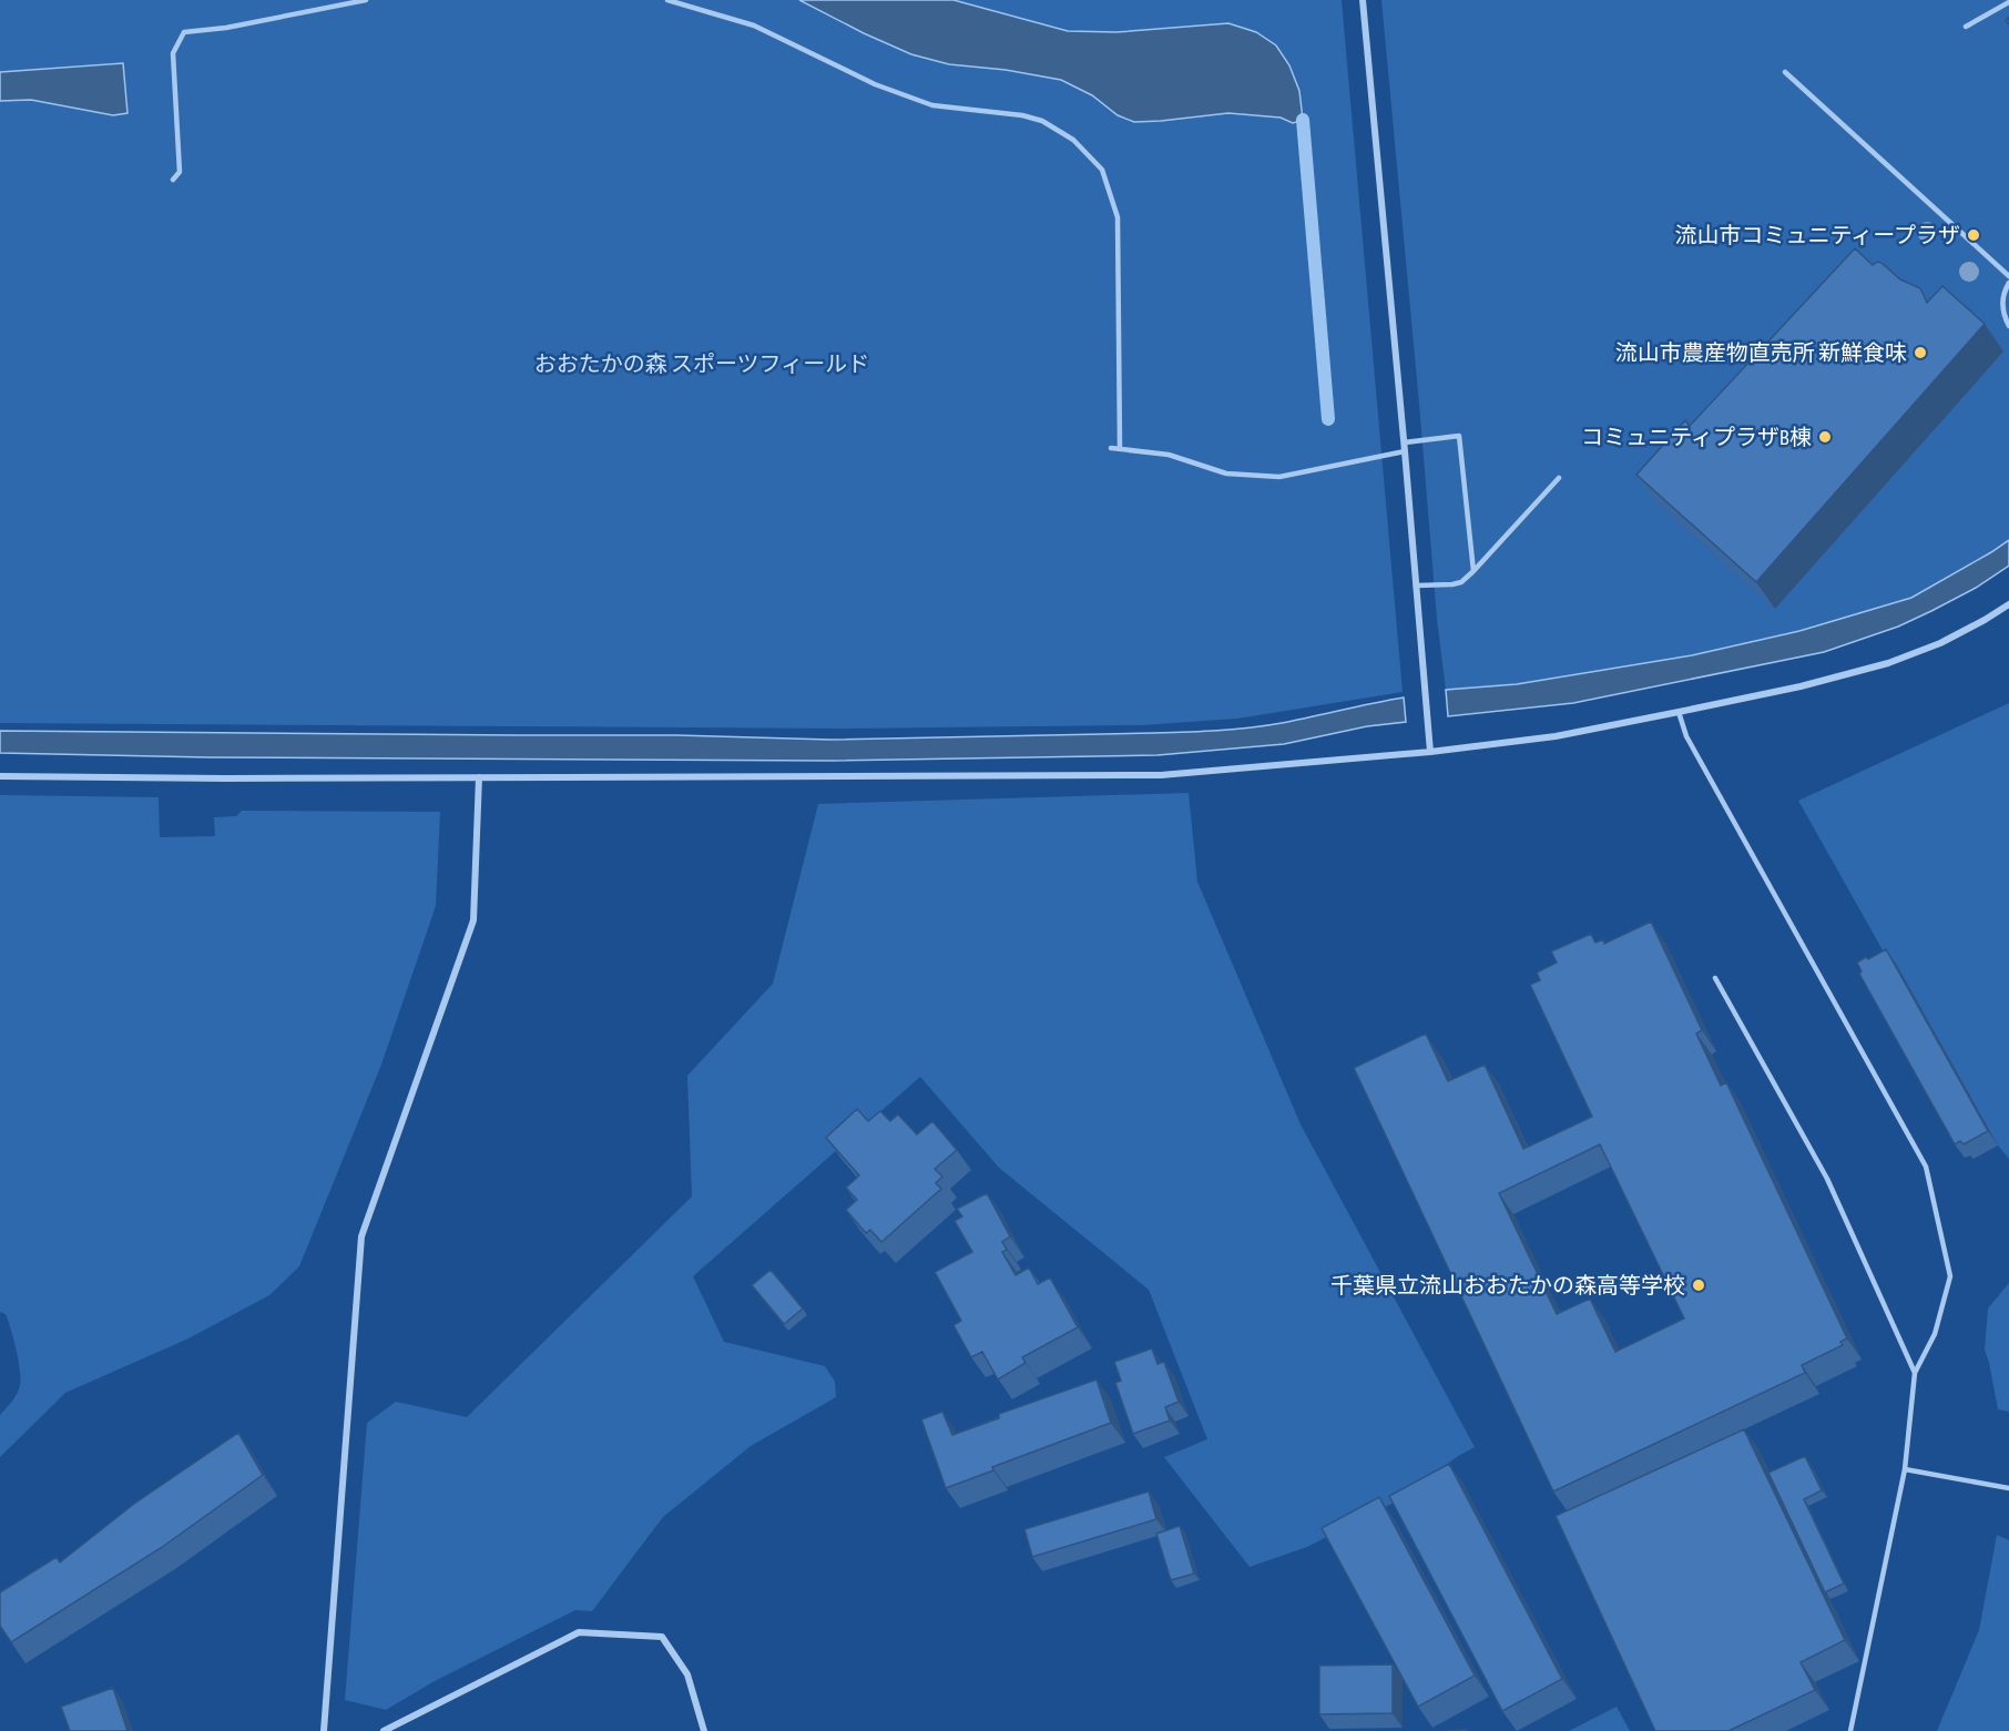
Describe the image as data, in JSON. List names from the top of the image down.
{
  "parks": ["おおたかの森 スポーツフィールド"],
  "places": [
    "流山市コミュニティープラザ",
    "流山市農産物直売所 新鮮食味",
    "コミュニティプラザB棟",
    "千葉県立流山おおたかの森高等学校"
  ]
}
